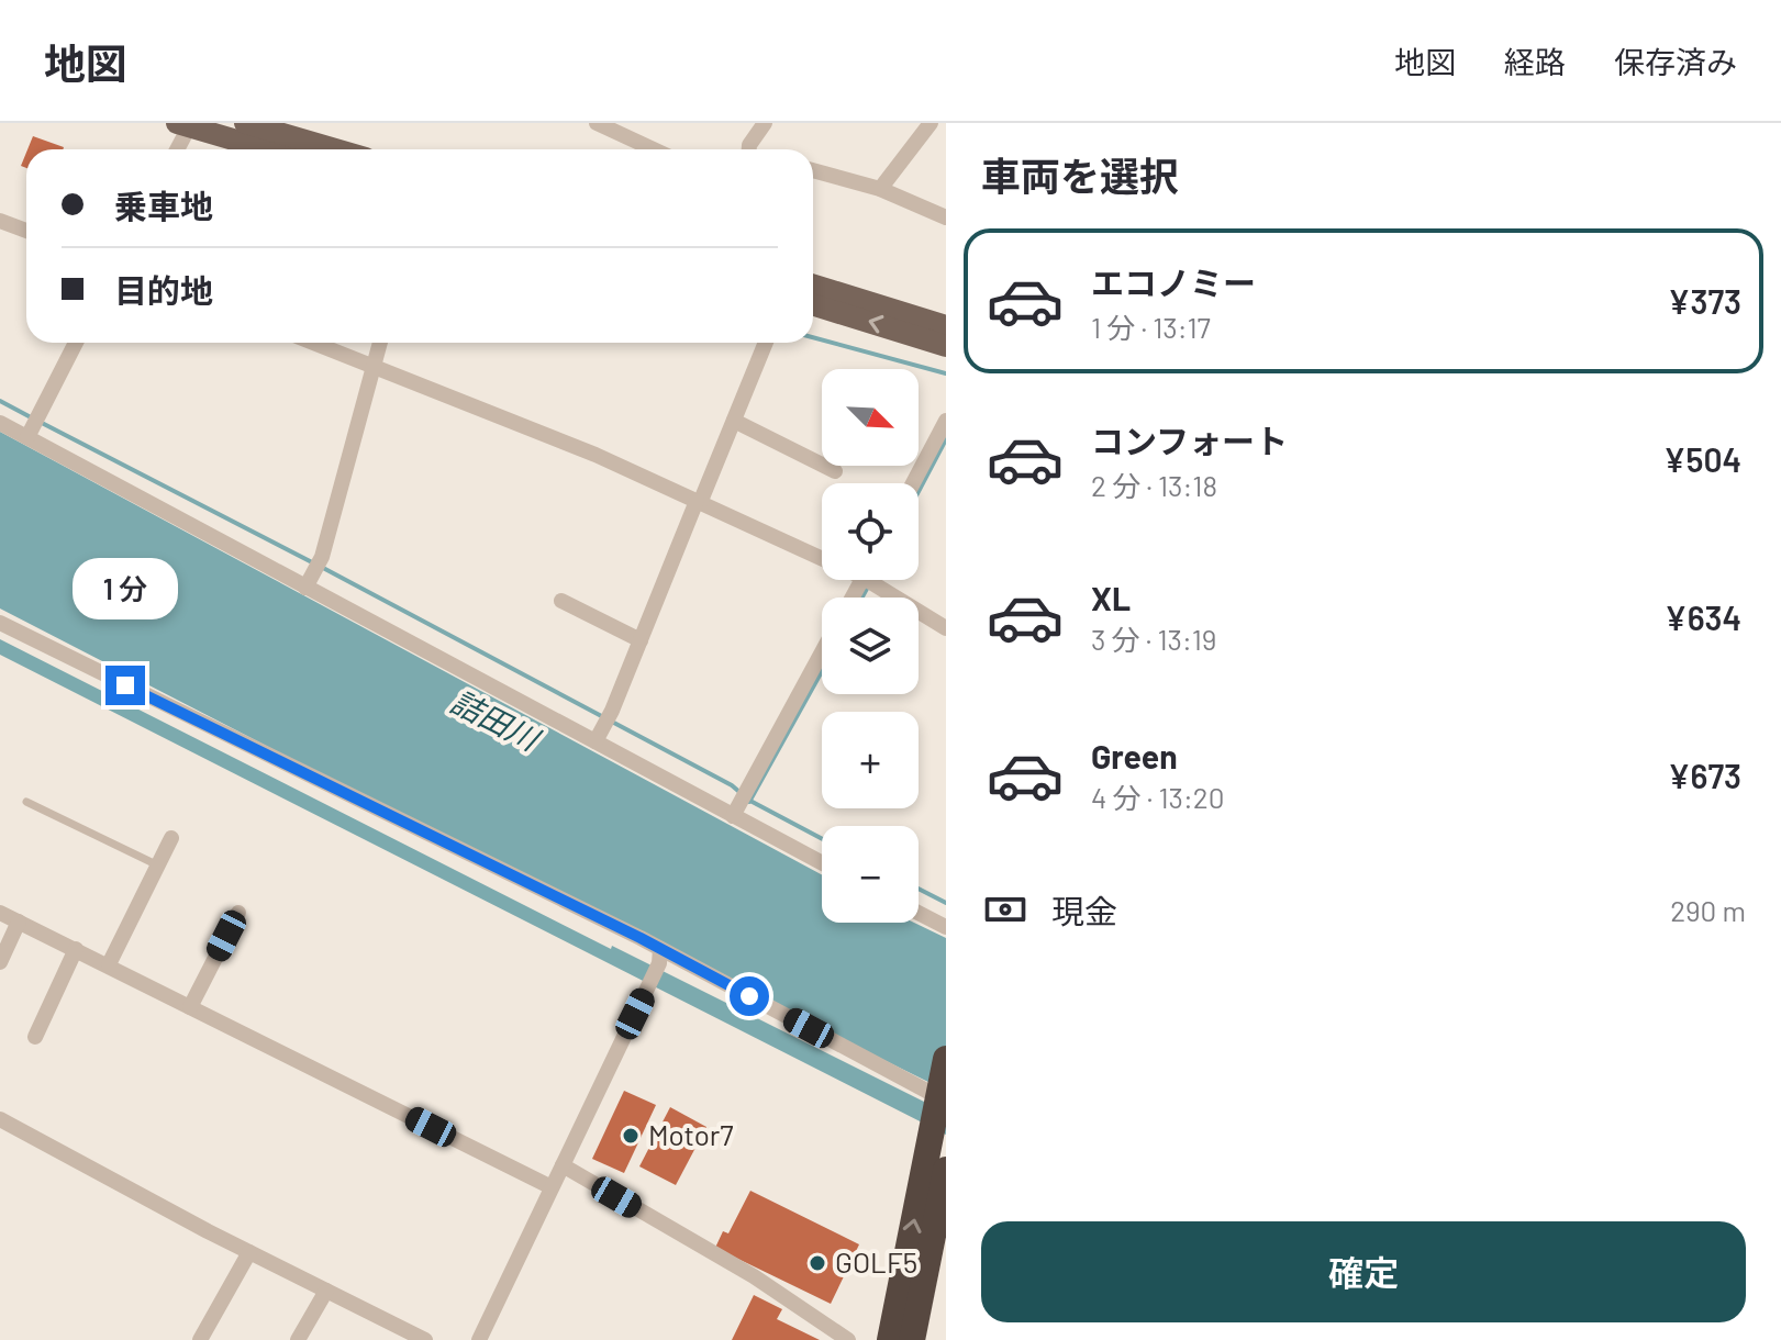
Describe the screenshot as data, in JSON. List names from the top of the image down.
{
  "water": ["詰田川"],
  "places": ["Motor7", "GOLF5"],
  "north": "bottom right",
  "page": {
    "header": "地図",
    "nav": ["地図", "経路", "保存済み"],
    "heading": "車両を選択",
    "banner": ["乗車地", "目的地"],
    "list": [
      {
        "name": "エコノミー",
        "note": "1 分 · 13:17",
        "value": "¥373"
      },
      {
        "name": "コンフォート",
        "note": "2 分 · 13:18",
        "value": "¥504"
      },
      {
        "name": "XL",
        "note": "3 分 · 13:19",
        "value": "¥634"
      },
      {
        "name": "Green",
        "note": "4 分 · 13:20",
        "value": "¥673"
      }
    ],
    "map_buttons": ["+", "−"],
    "bubble": "1 分",
    "pay": ["現金", "290 m"],
    "buttons": "確定"
  }
}
